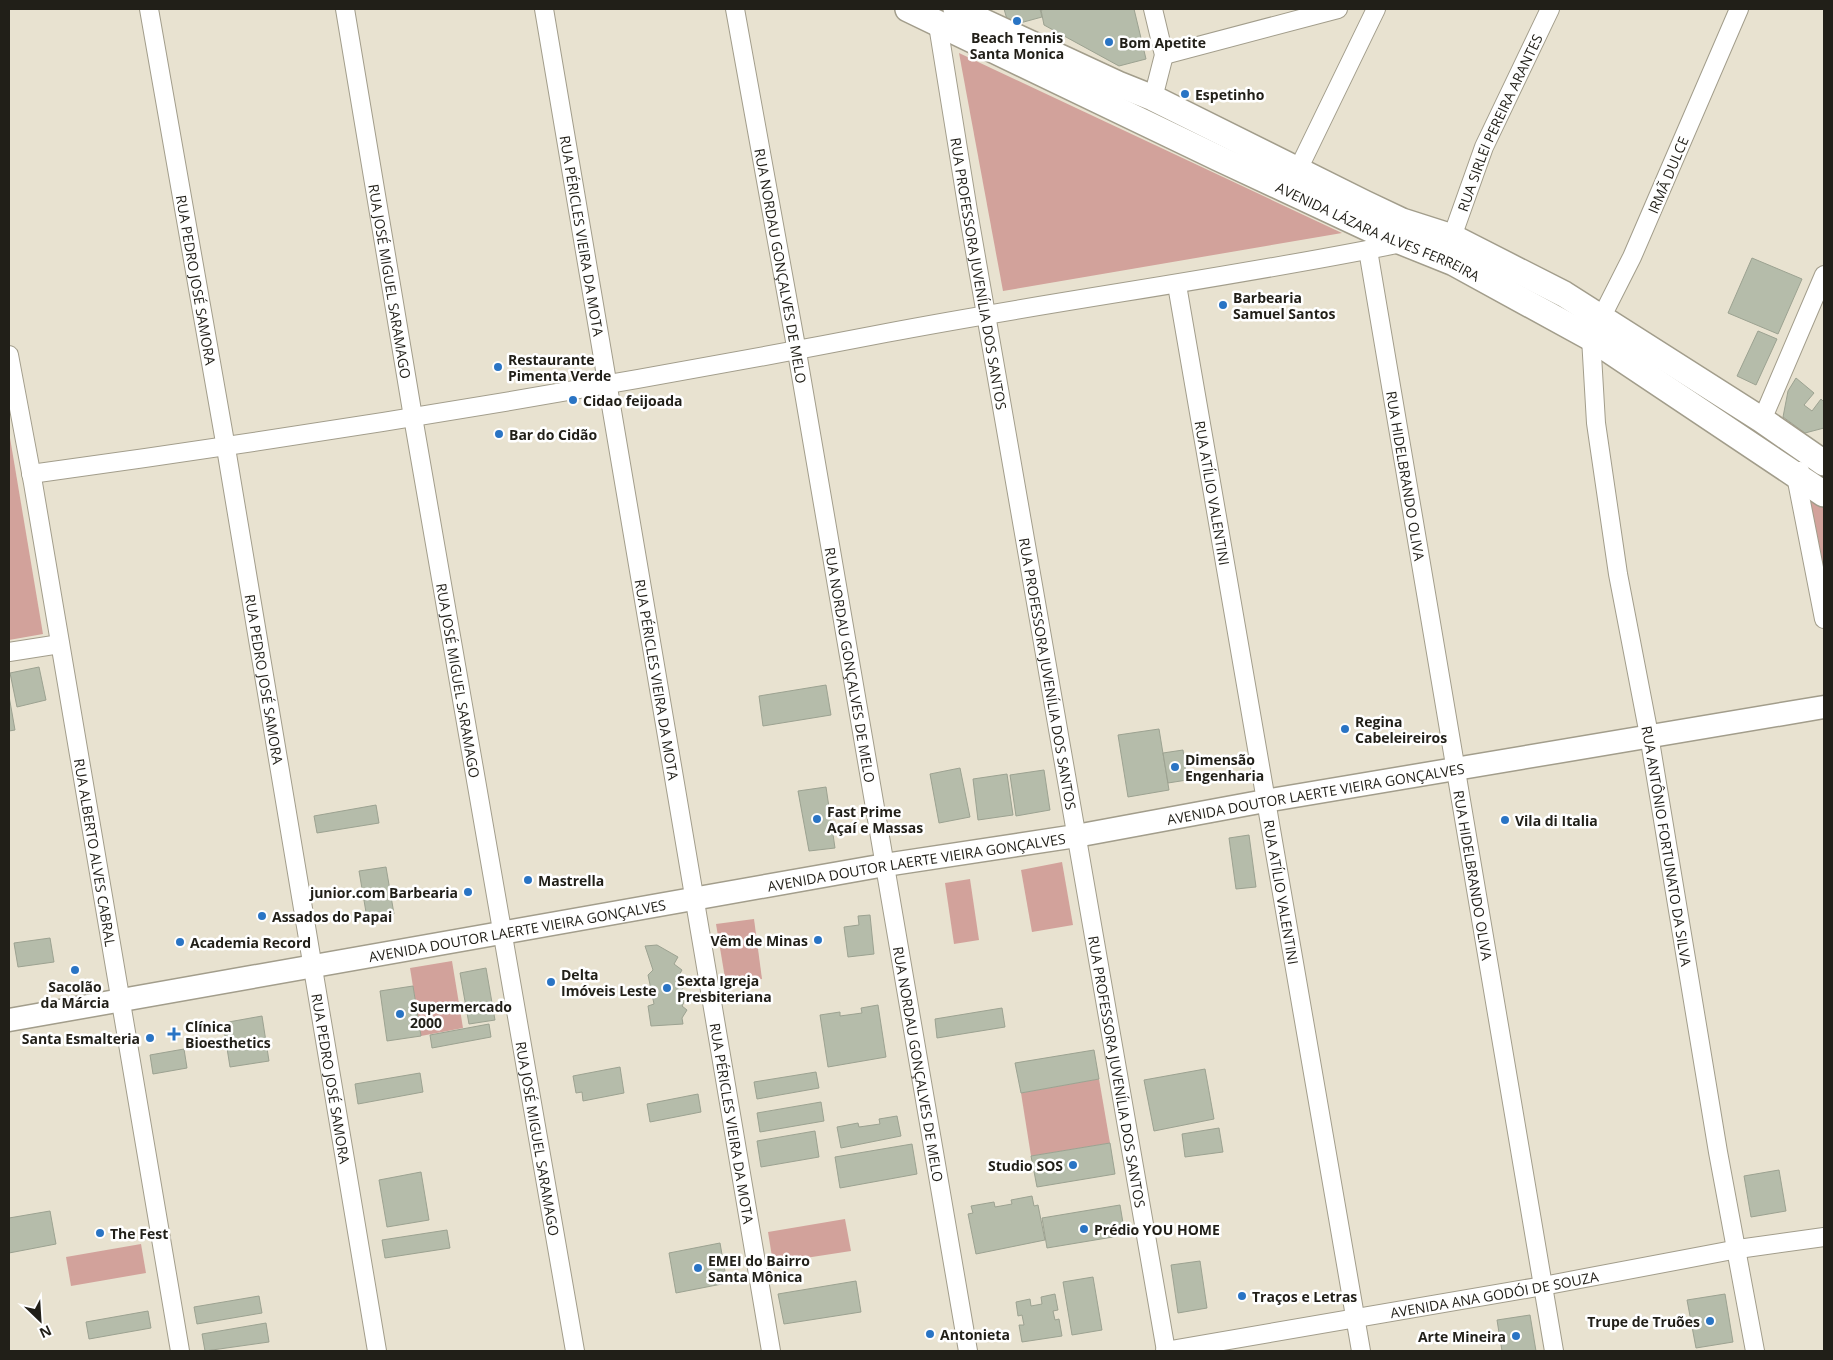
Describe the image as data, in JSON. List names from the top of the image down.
{
  "streets": {
    "main road": ["AVENIDA LÁZARA ALVES FERREIRA"],
    "street": [
      "RUA SIRLEI PEREIRA ARANTES",
      "IRMÃ DULCE",
      "RUA PÉRICLES VIEIRA DA MOTA",
      "RUA NORDAU GONÇALVES DE MELO",
      "RUA PROFESSORA JUVENÍLIA DOS SANTOS",
      "RUA PEDRO JOSÉ SAMORA",
      "RUA JOSÉ MIGUEL SARAMAGO",
      "RUA HIDELBRANDO OLIVA",
      "RUA ATÍLIO VALENTINI",
      "AVENIDA DOUTOR LAERTE VIEIRA GONÇALVES",
      "RUA ANTÔNIO FORTUNATO DA SILVA",
      "RUA ALBERTO ALVES CABRAL",
      "AVENIDA ANA GODÓI DE SOUZA"
    ]
  },
  "crossings": [
    ["RUA SIRLEI PEREIRA ARANTES", "AVENIDA LÁZARA ALVES FERREIRA"],
    ["IRMÃ DULCE", "AVENIDA LÁZARA ALVES FERREIRA"],
    ["IRMÃ DULCE", "RUA ANTÔNIO FORTUNATO DA SILVA"],
    ["AVENIDA LÁZARA ALVES FERREIRA", "RUA PROFESSORA JUVENÍLIA DOS SANTOS"],
    ["AVENIDA LÁZARA ALVES FERREIRA", "RUA ANTÔNIO FORTUNATO DA SILVA"],
    ["RUA PÉRICLES VIEIRA DA MOTA", "AVENIDA DOUTOR LAERTE VIEIRA GONÇALVES"],
    ["RUA NORDAU GONÇALVES DE MELO", "AVENIDA DOUTOR LAERTE VIEIRA GONÇALVES"],
    ["RUA PROFESSORA JUVENÍLIA DOS SANTOS", "AVENIDA DOUTOR LAERTE VIEIRA GONÇALVES"],
    ["RUA PROFESSORA JUVENÍLIA DOS SANTOS", "AVENIDA ANA GODÓI DE SOUZA"],
    ["RUA PEDRO JOSÉ SAMORA", "AVENIDA DOUTOR LAERTE VIEIRA GONÇALVES"],
    ["RUA JOSÉ MIGUEL SARAMAGO", "AVENIDA DOUTOR LAERTE VIEIRA GONÇALVES"],
    ["RUA HIDELBRANDO OLIVA", "AVENIDA DOUTOR LAERTE VIEIRA GONÇALVES"],
    ["RUA HIDELBRANDO OLIVA", "AVENIDA ANA GODÓI DE SOUZA"],
    ["RUA ATÍLIO VALENTINI", "AVENIDA DOUTOR LAERTE VIEIRA GONÇALVES"],
    ["RUA ATÍLIO VALENTINI", "AVENIDA ANA GODÓI DE SOUZA"],
    ["AVENIDA DOUTOR LAERTE VIEIRA GONÇALVES", "RUA ANTÔNIO FORTUNATO DA SILVA"],
    ["AVENIDA DOUTOR LAERTE VIEIRA GONÇALVES", "RUA ALBERTO ALVES CABRAL"],
    ["RUA ANTÔNIO FORTUNATO DA SILVA", "AVENIDA ANA GODÓI DE SOUZA"]
  ],
  "places": {
    "other": [
      "Beach Tennis Santa Monica",
      "Bom Apetite",
      "Espetinho",
      "Barbearia Samuel Santos",
      "Restaurante Pimenta Verde",
      "Cidao feijoada",
      "Bar do Cidão",
      "Regina Cabeleireiros",
      "Dimensão Engenharia",
      "Fast Prime Açaí e Massas",
      "Vila di Italia",
      "Mastrella",
      "junior.com Barbearia",
      "Assados do Papai",
      "Vêm de Minas",
      "Academia Record",
      "Sacolão da Márcia",
      "Delta Imóveis Leste",
      "Sexta Igreja Presbiteriana",
      "Supermercado 2000",
      "Santa Esmalteria",
      "Studio SOS",
      "Prédio YOU HOME",
      "The Fest",
      "EMEI do Bairro Santa Mônica",
      "Traços e Letras",
      "Trupe de Truões",
      "Antonieta",
      "Arte Mineira"
    ],
    "health": ["Clínica Bioesthetics"]
  },
  "north": "bottom right"
}
